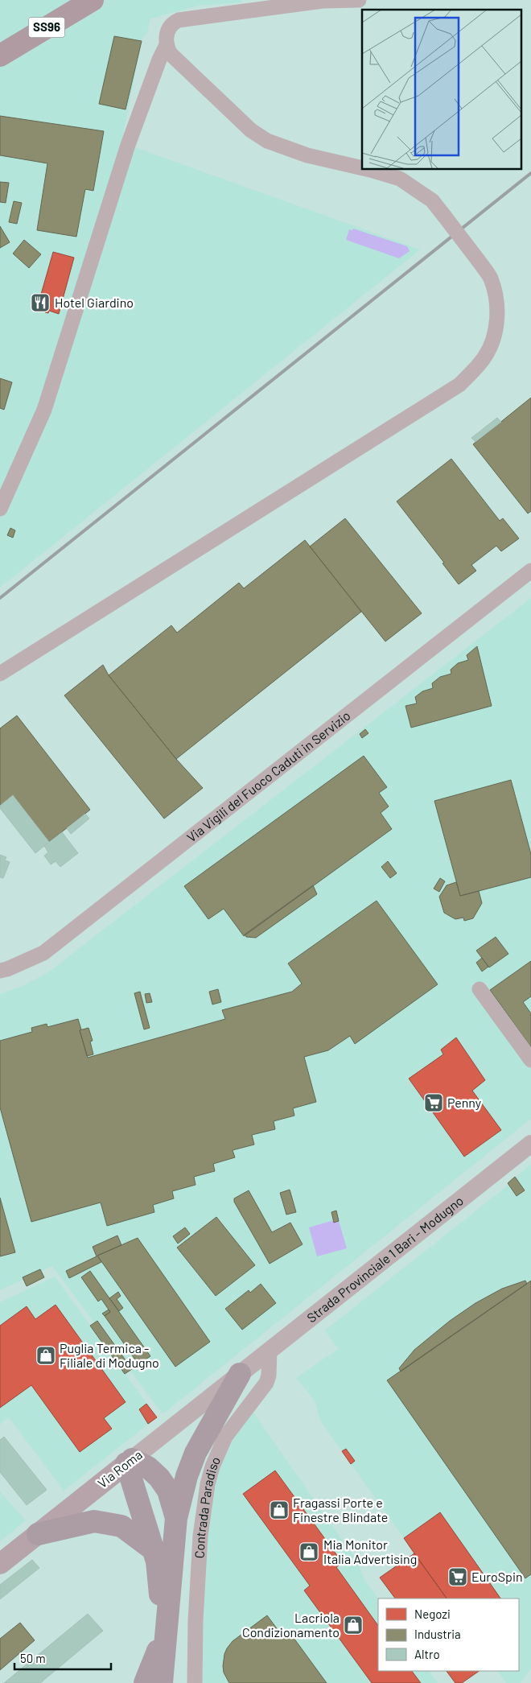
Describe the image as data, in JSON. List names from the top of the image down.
{
  "streets": {
    "main road": ["SS96", "Via Roma"],
    "street": ["Via Vigili del Fuoco Caduti in Servizio", "Strada Provinciale 1 Bari - Modugno", "Contrada Paradiso"]
  },
  "crossings": [
    ["Strada Provinciale 1 Bari - Modugno", "Via Roma"],
    ["Strada Provinciale 1 Bari - Modugno", "Contrada Paradiso"]
  ],
  "places": {
    "restaurant": ["Hotel Giardino"],
    "supermarket": ["Penny", "EuroSpin"],
    "shop": [
      "Puglia Termica - Filiale di Modugno",
      "Fragassi Porte e Finestre Blindate",
      "Mia Monitor Italia Advertising",
      "Lacriola Condizionamento"
    ]
  },
  "legend": ["Negozi", "Industria", "Altro"],
  "scale_bar": "50 m"
}
